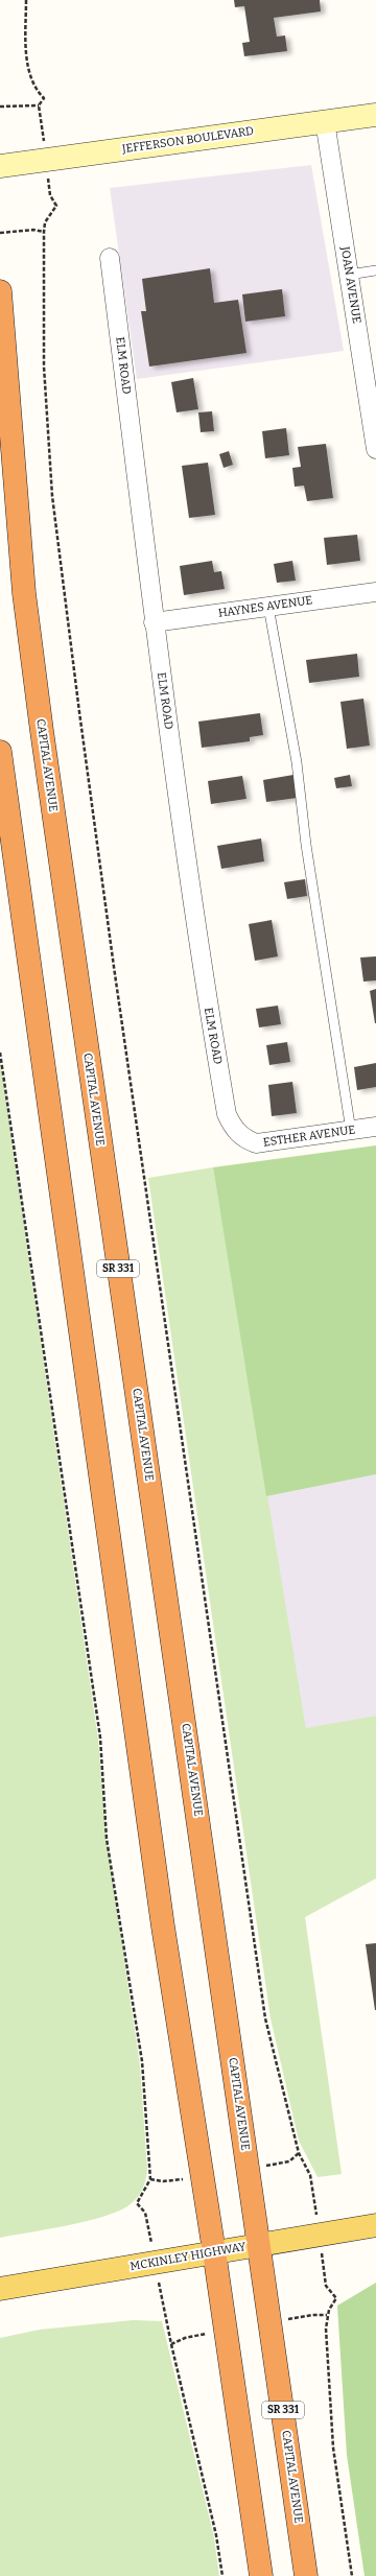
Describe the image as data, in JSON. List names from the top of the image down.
{
  "streets": {
    "highway": ["CAPITAL AVENUE", "SR 331"],
    "main road": ["MCKINLEY HIGHWAY"],
    "street": [
      "JEFFERSON BOULEVARD",
      "JOAN AVENUE",
      "ELM ROAD",
      "HAYNES AVENUE",
      "ESTHER AVENUE"
    ]
  },
  "crossings": [
    ["JEFFERSON BOULEVARD", "JOAN AVENUE"],
    ["ELM ROAD", "HAYNES AVENUE"],
    ["ELM ROAD", "ESTHER AVENUE"],
    ["CAPITAL AVENUE", "MCKINLEY HIGHWAY"]
  ]
}
